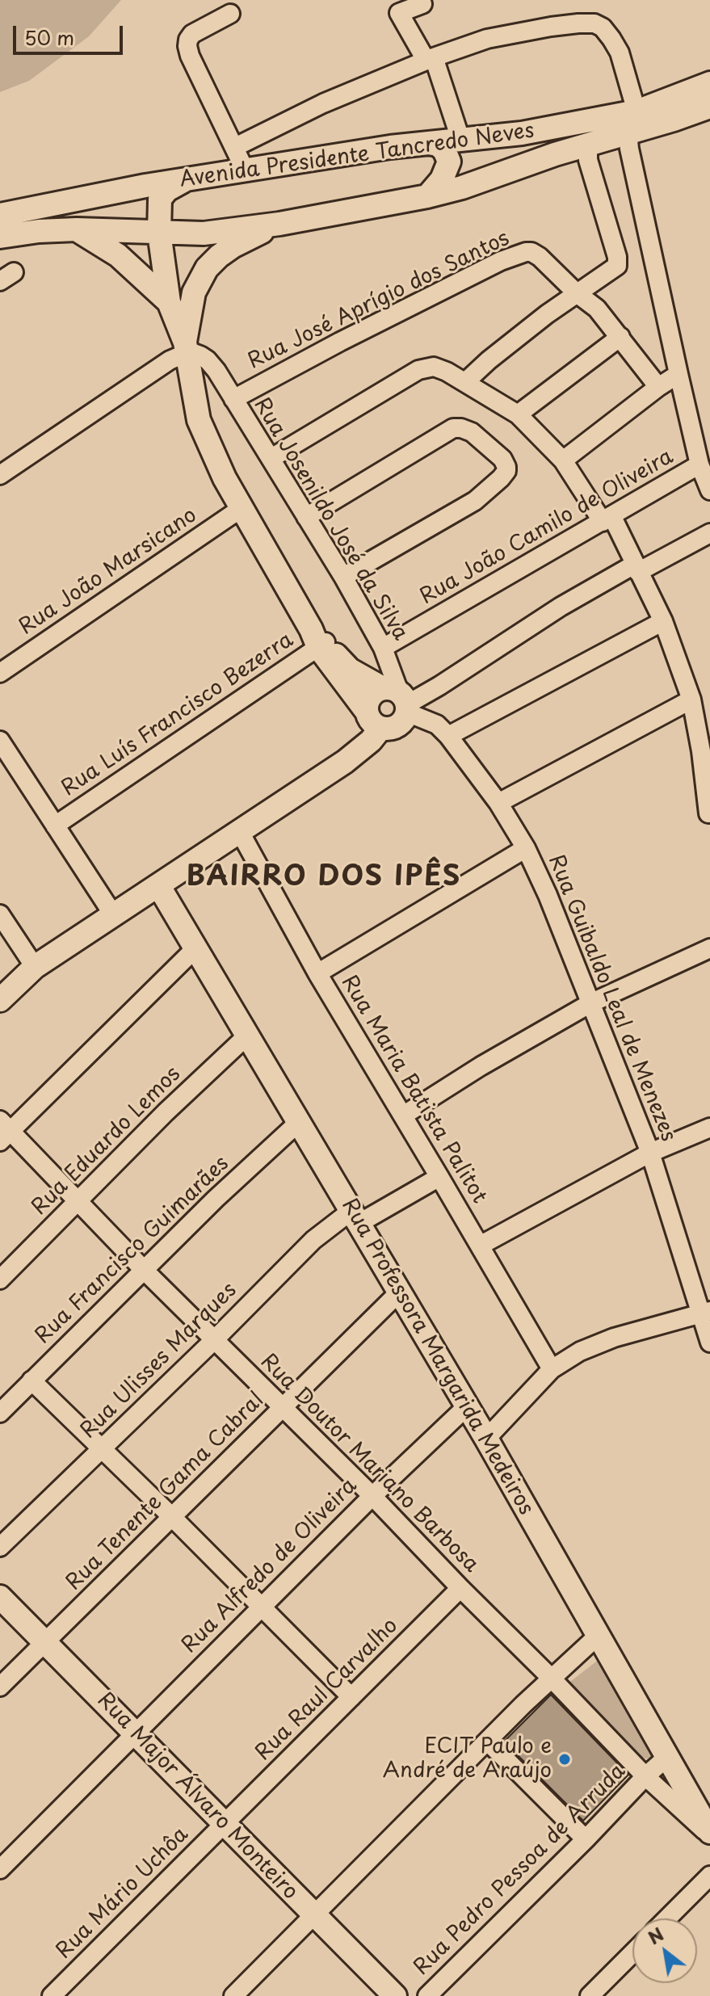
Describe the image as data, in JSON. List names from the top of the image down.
{
  "streets": {
    "main road": ["Avenida Presidente Tancredo Neves", "Rua Professora Margarida Medeiros", "Rua Major Álvaro Monteiro"],
    "street": [
      "Rua José Aprígio dos Santos",
      "Rua Josenildo José da Silva",
      "Rua João Camilo de Oliveira",
      "Rua João Marsicano",
      "Rua Luís Francisco Bezerra",
      "Rua Guibaldo Leal de Menezes",
      "Rua Maria Batista Palitot",
      "Rua Eduardo Lemos",
      "Rua Francisco Guimarães",
      "Rua Ulisses Marques",
      "Rua Doutor Mariano Barbosa",
      "Rua Tenente Gama Cabral",
      "Rua Alfredo de Oliveira",
      "Rua Raul Carvalho",
      "Rua Pedro Pessoa de Arruda",
      "Rua Mário Uchôa"
    ]
  },
  "crossings": [
    ["Rua José Aprígio dos Santos", "Rua Josenildo José da Silva"],
    ["Rua Josenildo José da Silva", "Rua João Camilo de Oliveira"],
    ["Rua Josenildo José da Silva", "Rua Guibaldo Leal de Menezes"],
    ["Rua Maria Batista Palitot", "Rua Ulisses Marques"],
    ["Rua Eduardo Lemos", "Rua Professora Margarida Medeiros"],
    ["Rua Eduardo Lemos", "Rua Doutor Mariano Barbosa"],
    ["Rua Francisco Guimarães", "Rua Professora Margarida Medeiros"],
    ["Rua Francisco Guimarães", "Rua Doutor Mariano Barbosa"],
    ["Rua Professora Margarida Medeiros", "Rua Ulisses Marques"],
    ["Rua Professora Margarida Medeiros", "Rua Doutor Mariano Barbosa"],
    ["Rua Professora Margarida Medeiros", "Rua Tenente Gama Cabral"],
    ["Rua Professora Margarida Medeiros", "Rua Alfredo de Oliveira"],
    ["Rua Professora Margarida Medeiros", "Rua Pedro Pessoa de Arruda"],
    ["Rua Ulisses Marques", "Rua Doutor Mariano Barbosa"],
    ["Rua Doutor Mariano Barbosa", "Rua Tenente Gama Cabral"],
    ["Rua Doutor Mariano Barbosa", "Rua Alfredo de Oliveira"],
    ["Rua Doutor Mariano Barbosa", "Rua Raul Carvalho"],
    ["Rua Doutor Mariano Barbosa", "Rua Pedro Pessoa de Arruda"],
    ["Rua Tenente Gama Cabral", "Rua Major Álvaro Monteiro"],
    ["Rua Alfredo de Oliveira", "Rua Major Álvaro Monteiro"],
    ["Rua Raul Carvalho", "Rua Major Álvaro Monteiro"],
    ["Rua Raul Carvalho", "Rua Mário Uchôa"],
    ["Rua Major Álvaro Monteiro", "Rua Mário Uchôa"]
  ],
  "districts": ["BAIRRO DOS IPÊS"],
  "places": ["ECIT Paulo e André de Araújo"],
  "scale_bar": "50 m",
  "north": "top left"
}
